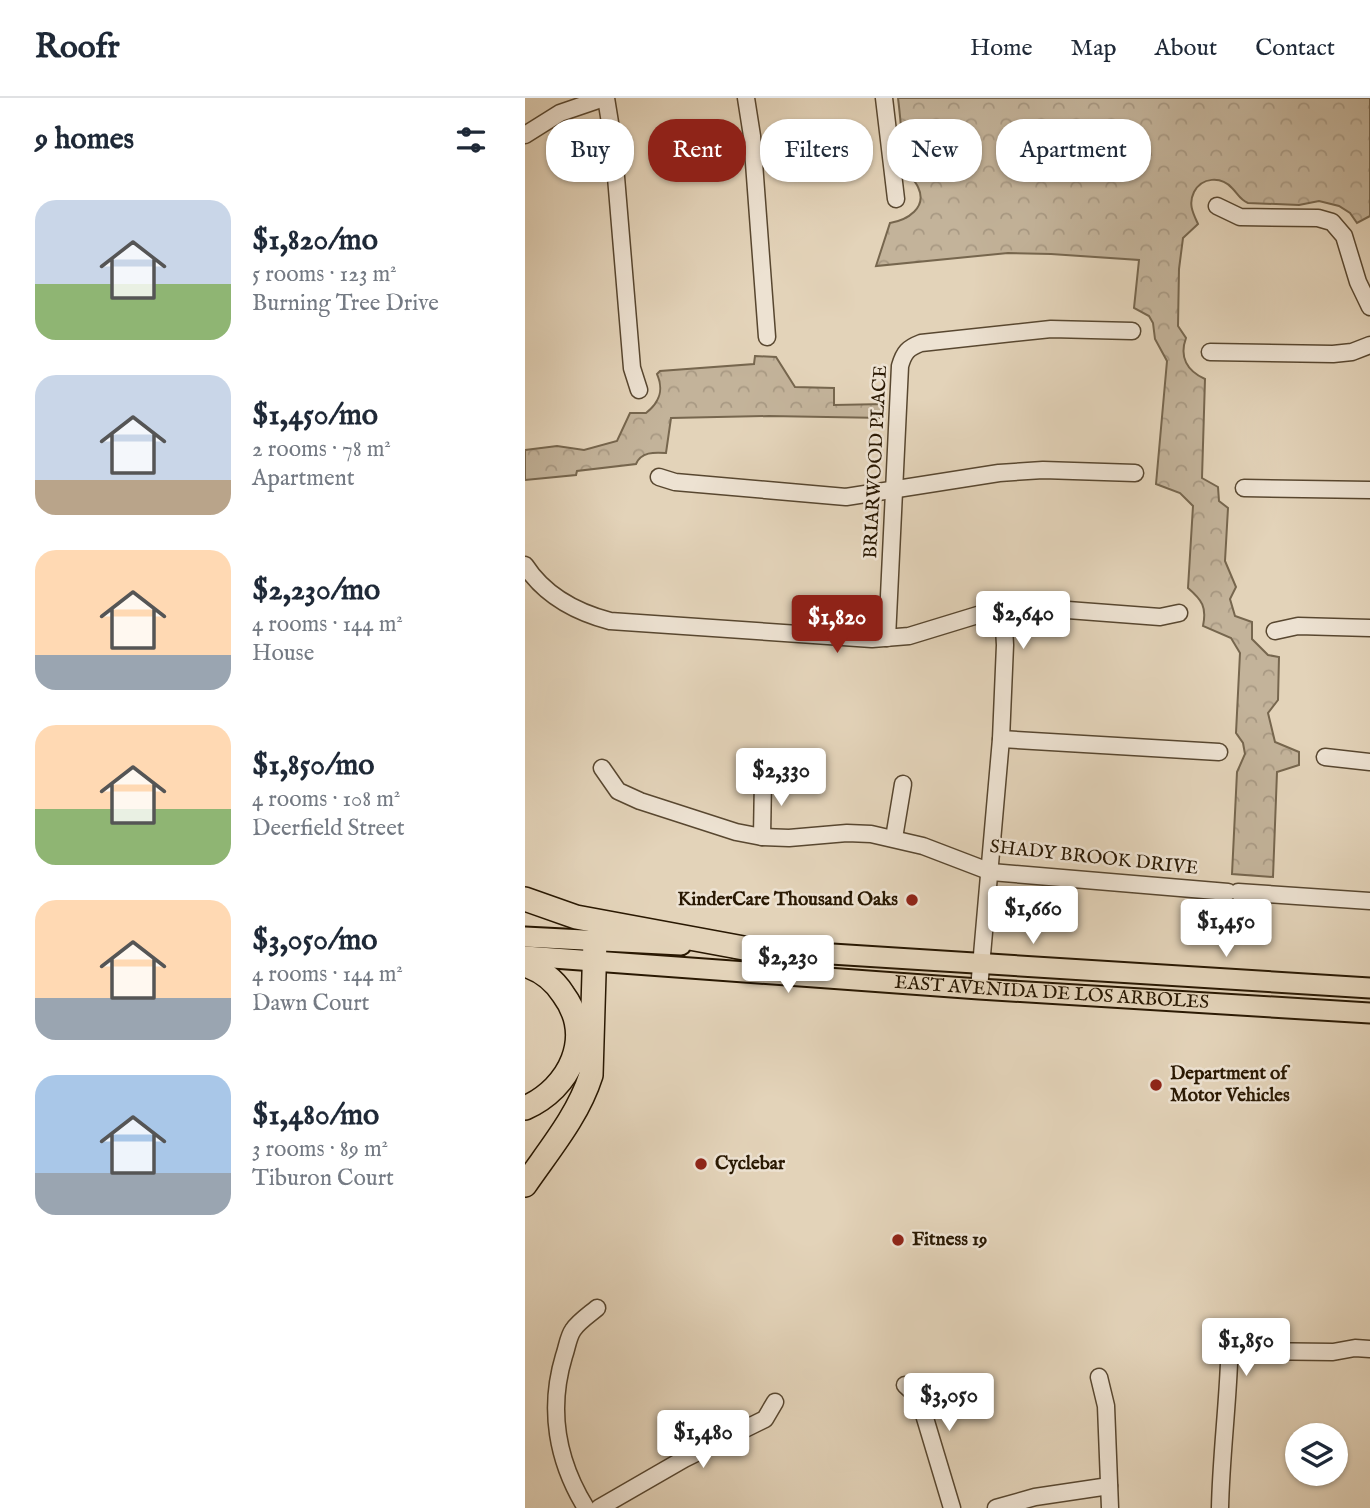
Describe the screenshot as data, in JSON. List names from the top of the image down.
{
  "streets": {
    "main road": ["EAST AVENIDA DE LOS ARBOLES"],
    "street": ["BRIARWOOD PLACE", "SHADY BROOK DRIVE"]
  },
  "places": [
    "KinderCare Thousand Oaks",
    "Department of Motor Vehicles",
    "Cyclebar",
    "Fitness 19"
  ],
  "page": {
    "header": "Roofr",
    "nav": [
      "Home",
      "Map",
      "About",
      "Contact"
    ],
    "heading": "9 homes",
    "chip": [
      "Buy",
      "Rent",
      "Filters",
      "New",
      "Apartment"
    ],
    "list": [
      {
        "name": "$1,820/mo",
        "note": "5 rooms · 123 m² · Burning Tree Drive"
      },
      {
        "name": "$1,450/mo",
        "note": "2 rooms · 78 m² · Apartment"
      },
      {
        "name": "$2,230/mo",
        "note": "4 rooms · 144 m² · House"
      },
      {
        "name": "$1,850/mo",
        "note": "4 rooms · 108 m² · Deerfield Street"
      },
      {
        "name": "$3,050/mo",
        "note": "4 rooms · 144 m² · Dawn Court"
      },
      {
        "name": "$1,480/mo",
        "note": "3 rooms · 89 m² · Tiburon Court"
      }
    ],
    "price": [
      "$2,640",
      "$1,820",
      "$2,330",
      "$1,660",
      "$1,450",
      "$2,230",
      "$1,850",
      "$3,050",
      "$1,480"
    ]
  }
}
